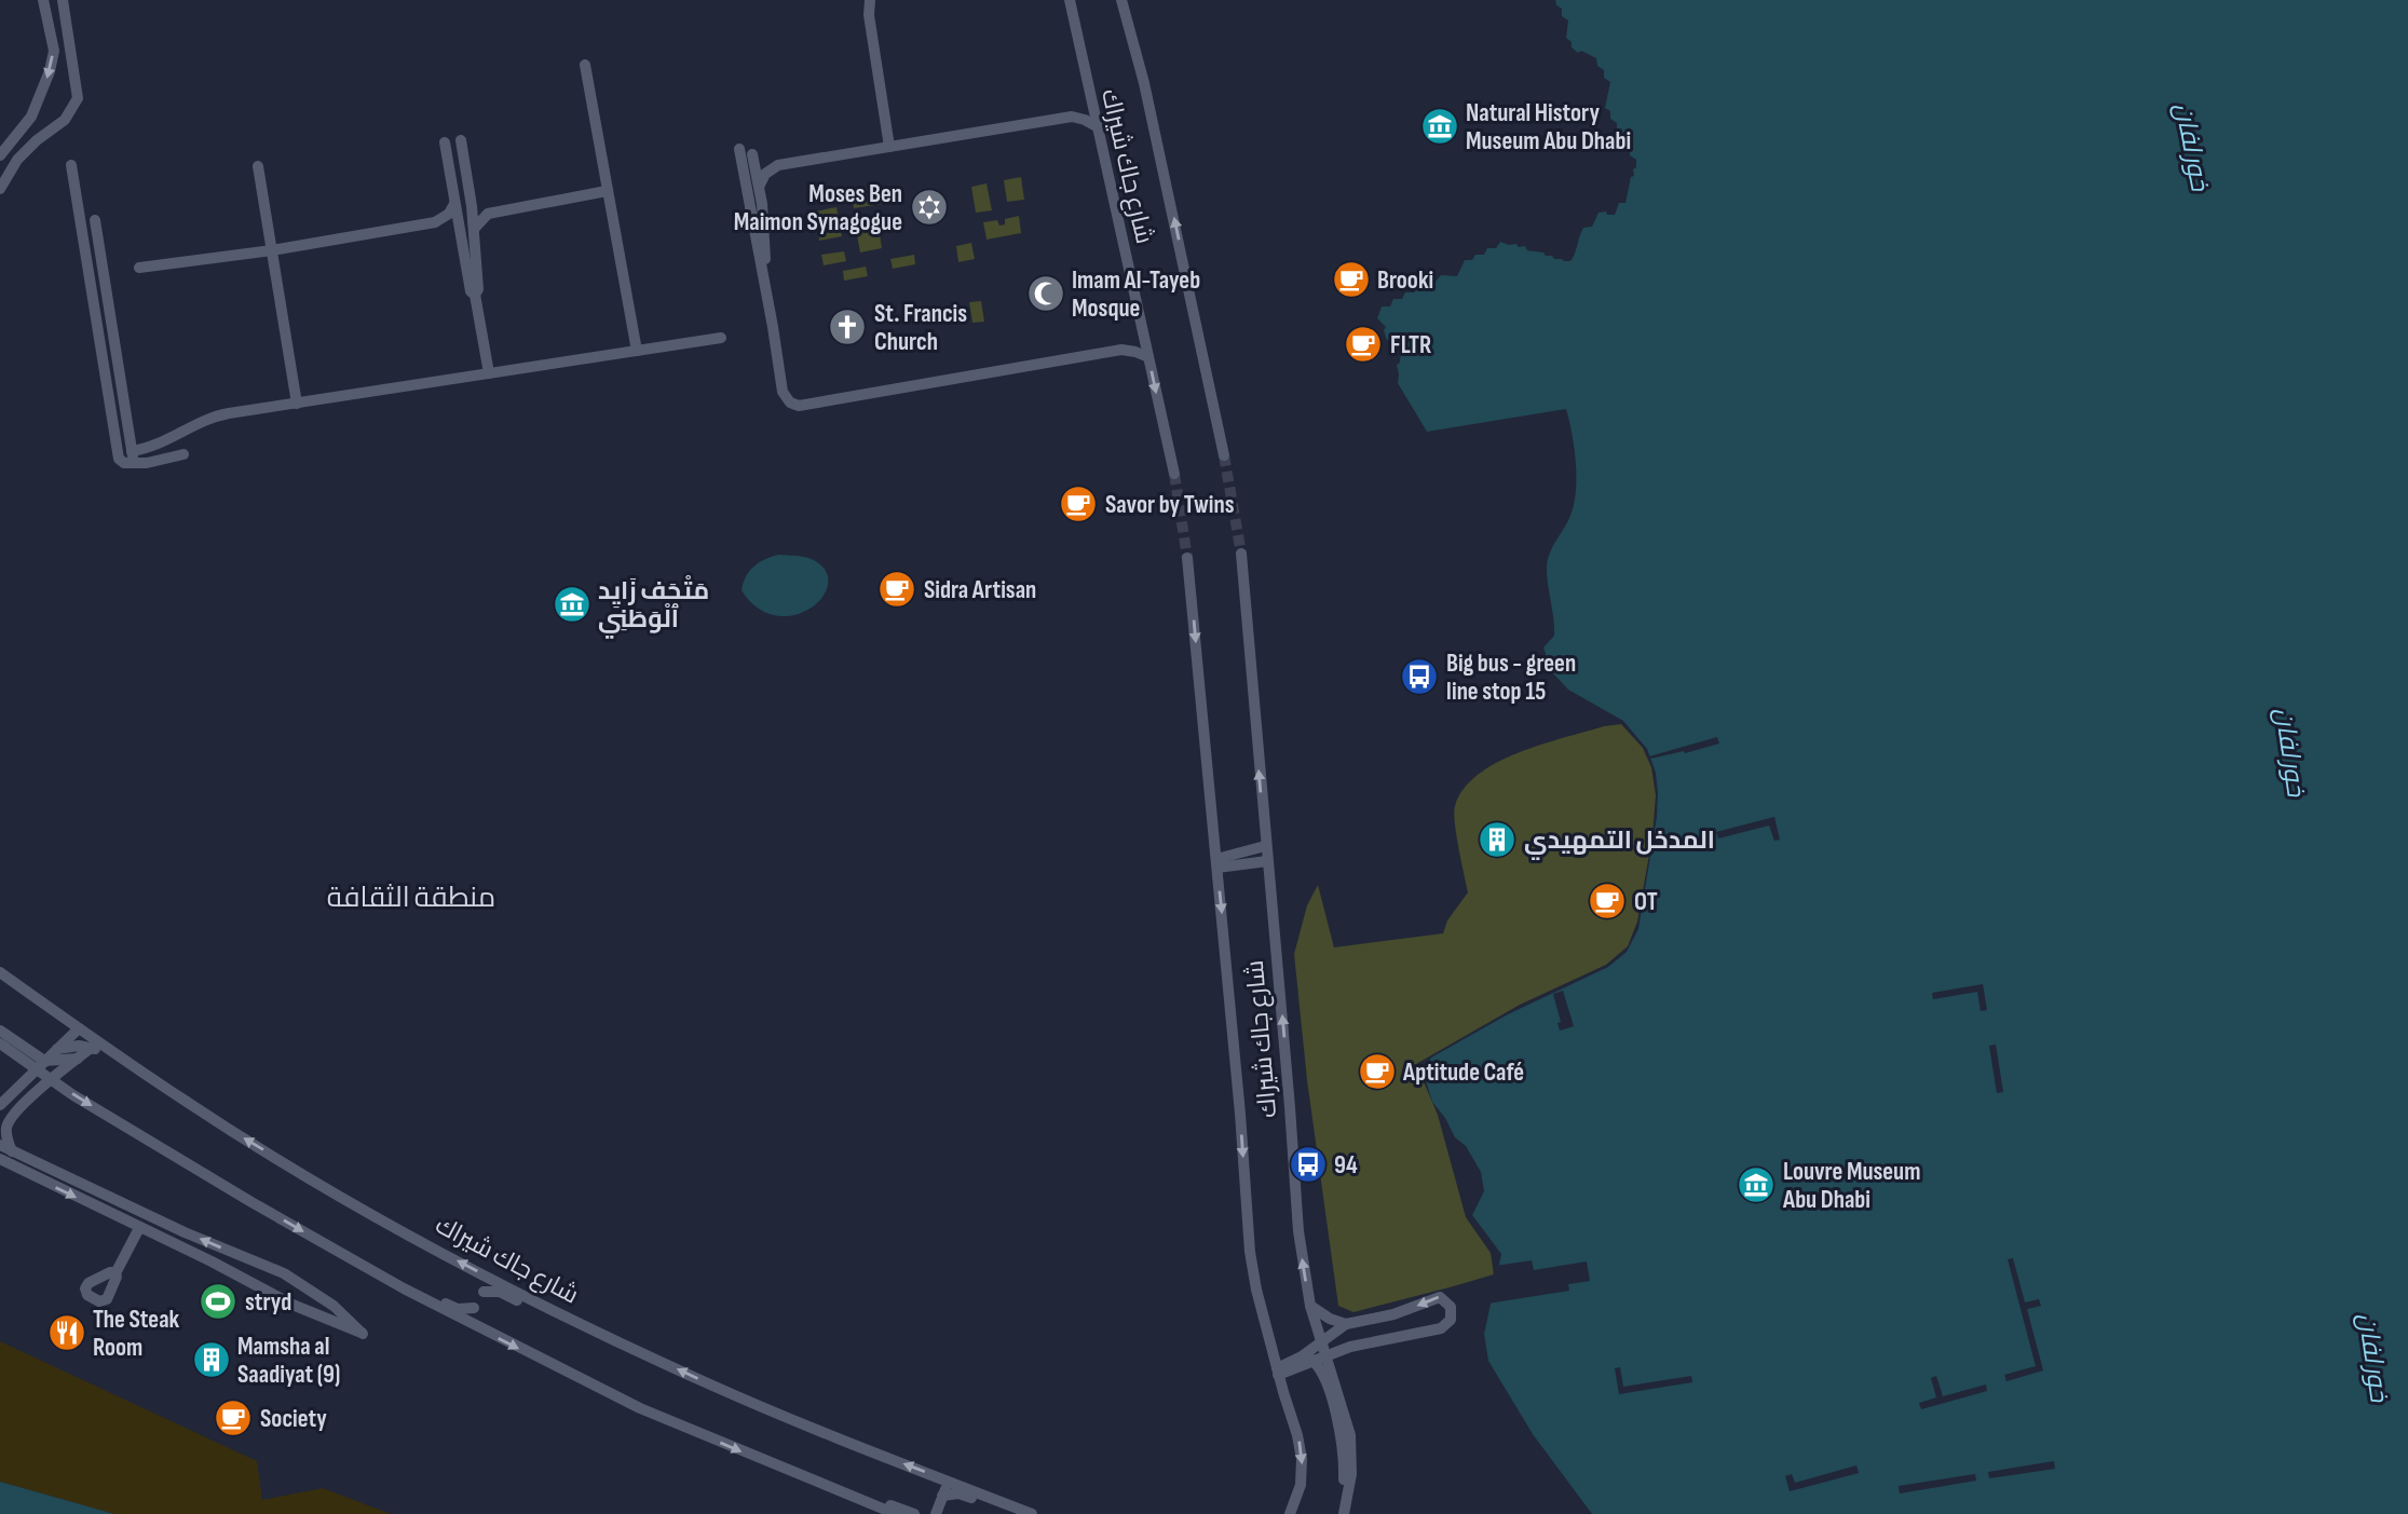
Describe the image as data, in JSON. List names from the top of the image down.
{
  "streets": {
    "street": ["شارع جاك شيراك"]
  },
  "districts": ["منطقة الثقافة"],
  "water": ["خور لفان"],
  "places": {
    "museum": ["Natural History Museum Abu Dhabi", "مَتْحَف زَايِد ٱلْوَطَنِي", "Louvre Museum Abu Dhabi"],
    "synagogue": ["Moses Ben Maimon Synagogue"],
    "cafe": [
      "Brooki",
      "FLTR",
      "Savor by Twins",
      "Sidra Artisan",
      "OT",
      "Aptitude Café",
      "Society"
    ],
    "mosque": ["Imam Al-Tayeb Mosque"],
    "church": ["St. Francis Church"],
    "bus stop": ["Big bus - green line stop 15", "94"],
    "building": ["المدخل التمهيدي", "Mamsha al Saadiyat (9)"],
    "sports": ["stryd"],
    "restaurant": ["The Steak Room"]
  }
}
